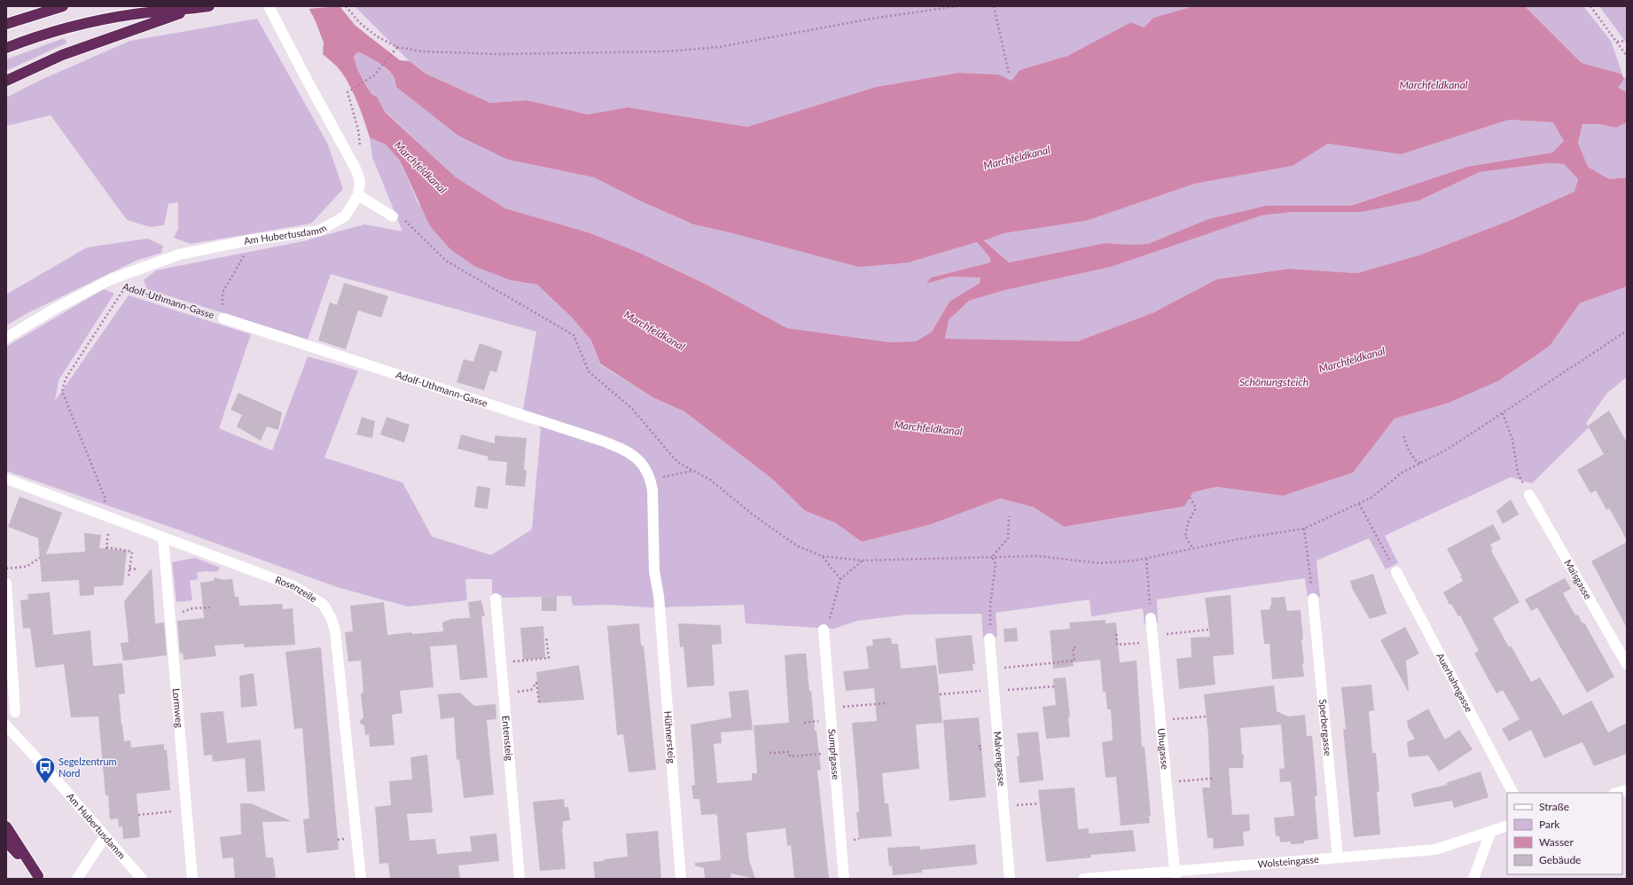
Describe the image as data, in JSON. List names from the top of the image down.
{
  "streets": {
    "street": [
      "Am Hubertusdamm",
      "Adolf-Uthmann-Gasse",
      "Maisgasse",
      "Rosenzeile",
      "Auerhahngasse",
      "Lormweg",
      "Sperbergasse",
      "Hühnersteig",
      "Entensteig",
      "Uhugasse",
      "Sumpfgasse",
      "Malvengasse",
      "Wolsteingasse"
    ]
  },
  "crossings": [
    ["Am Hubertusdamm", "Adolf-Uthmann-Gasse"],
    ["Adolf-Uthmann-Gasse", "Hühnersteig"],
    ["Rosenzeile", "Lormweg"],
    ["Sperbergasse", "Wolsteingasse"],
    ["Uhugasse", "Wolsteingasse"]
  ],
  "water": ["Marchfeldkanal", "Schönungsteich"],
  "places": {
    "bus stop": ["Segelzentrum Nord"]
  },
  "legend": [
    "Straße",
    "Park",
    "Wasser",
    "Gebäude"
  ]
}
